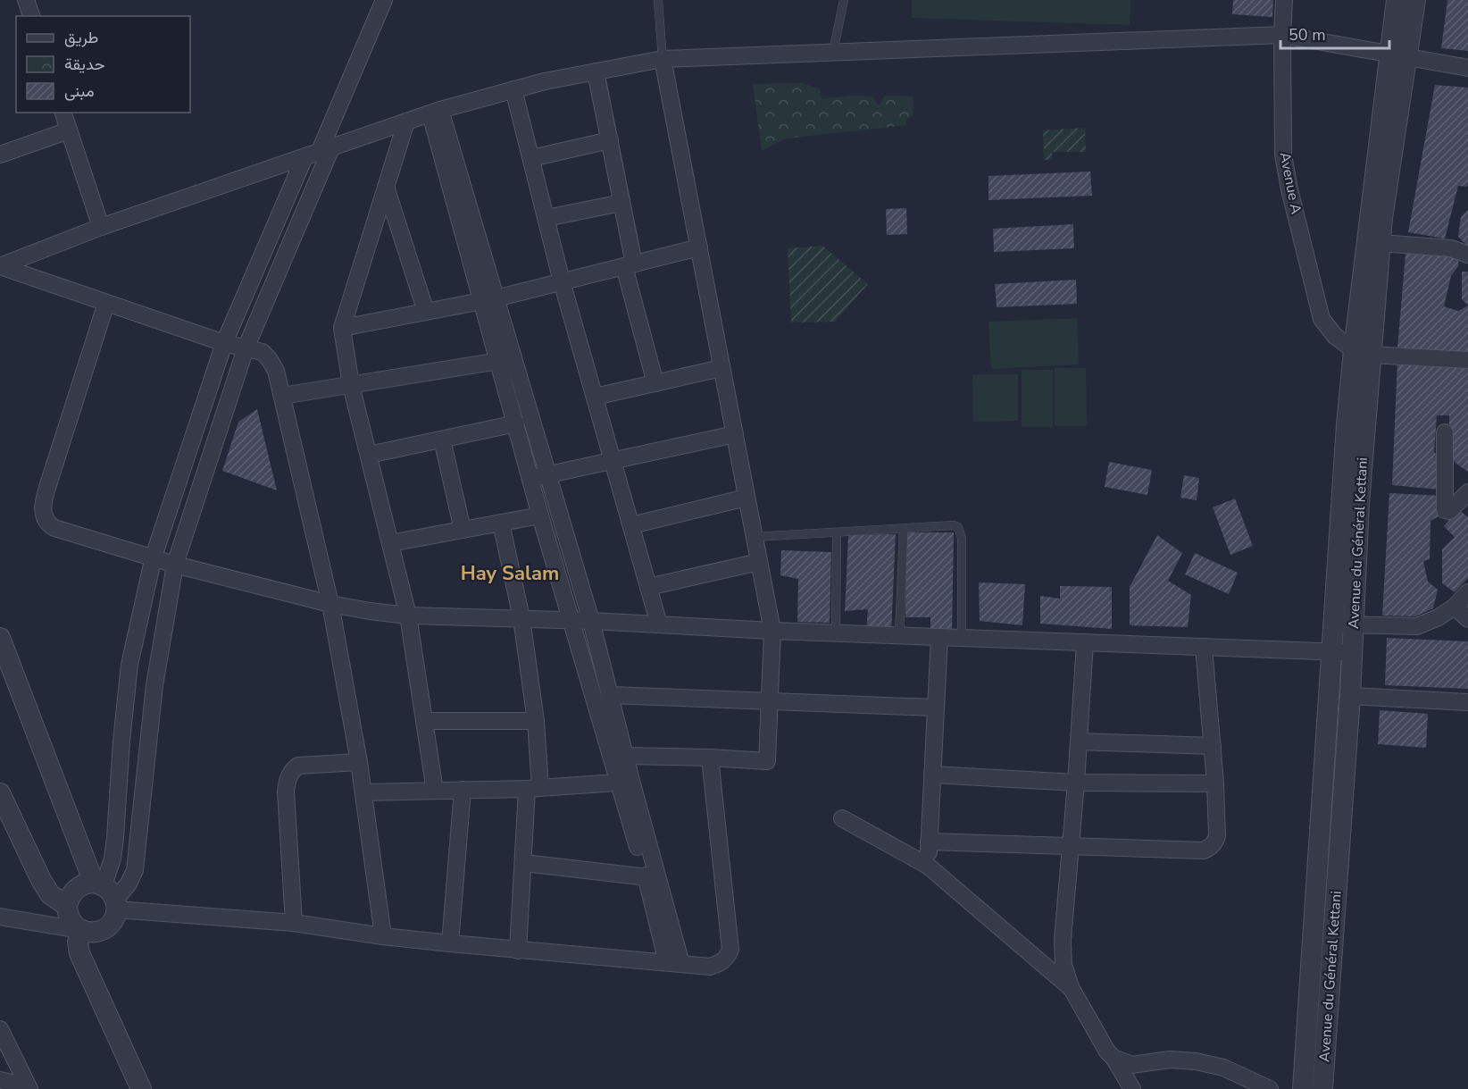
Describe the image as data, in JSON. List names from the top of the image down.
{
  "streets": {
    "street": ["Avenue A", "Avenue du Général Kettani"]
  },
  "crossings": [
    ["Avenue A", "Avenue du Général Kettani"]
  ],
  "districts": ["Hay Salam"],
  "legend": ["طريق", "حديقة", "مبنى"],
  "scale_bar": "50 m"
}
